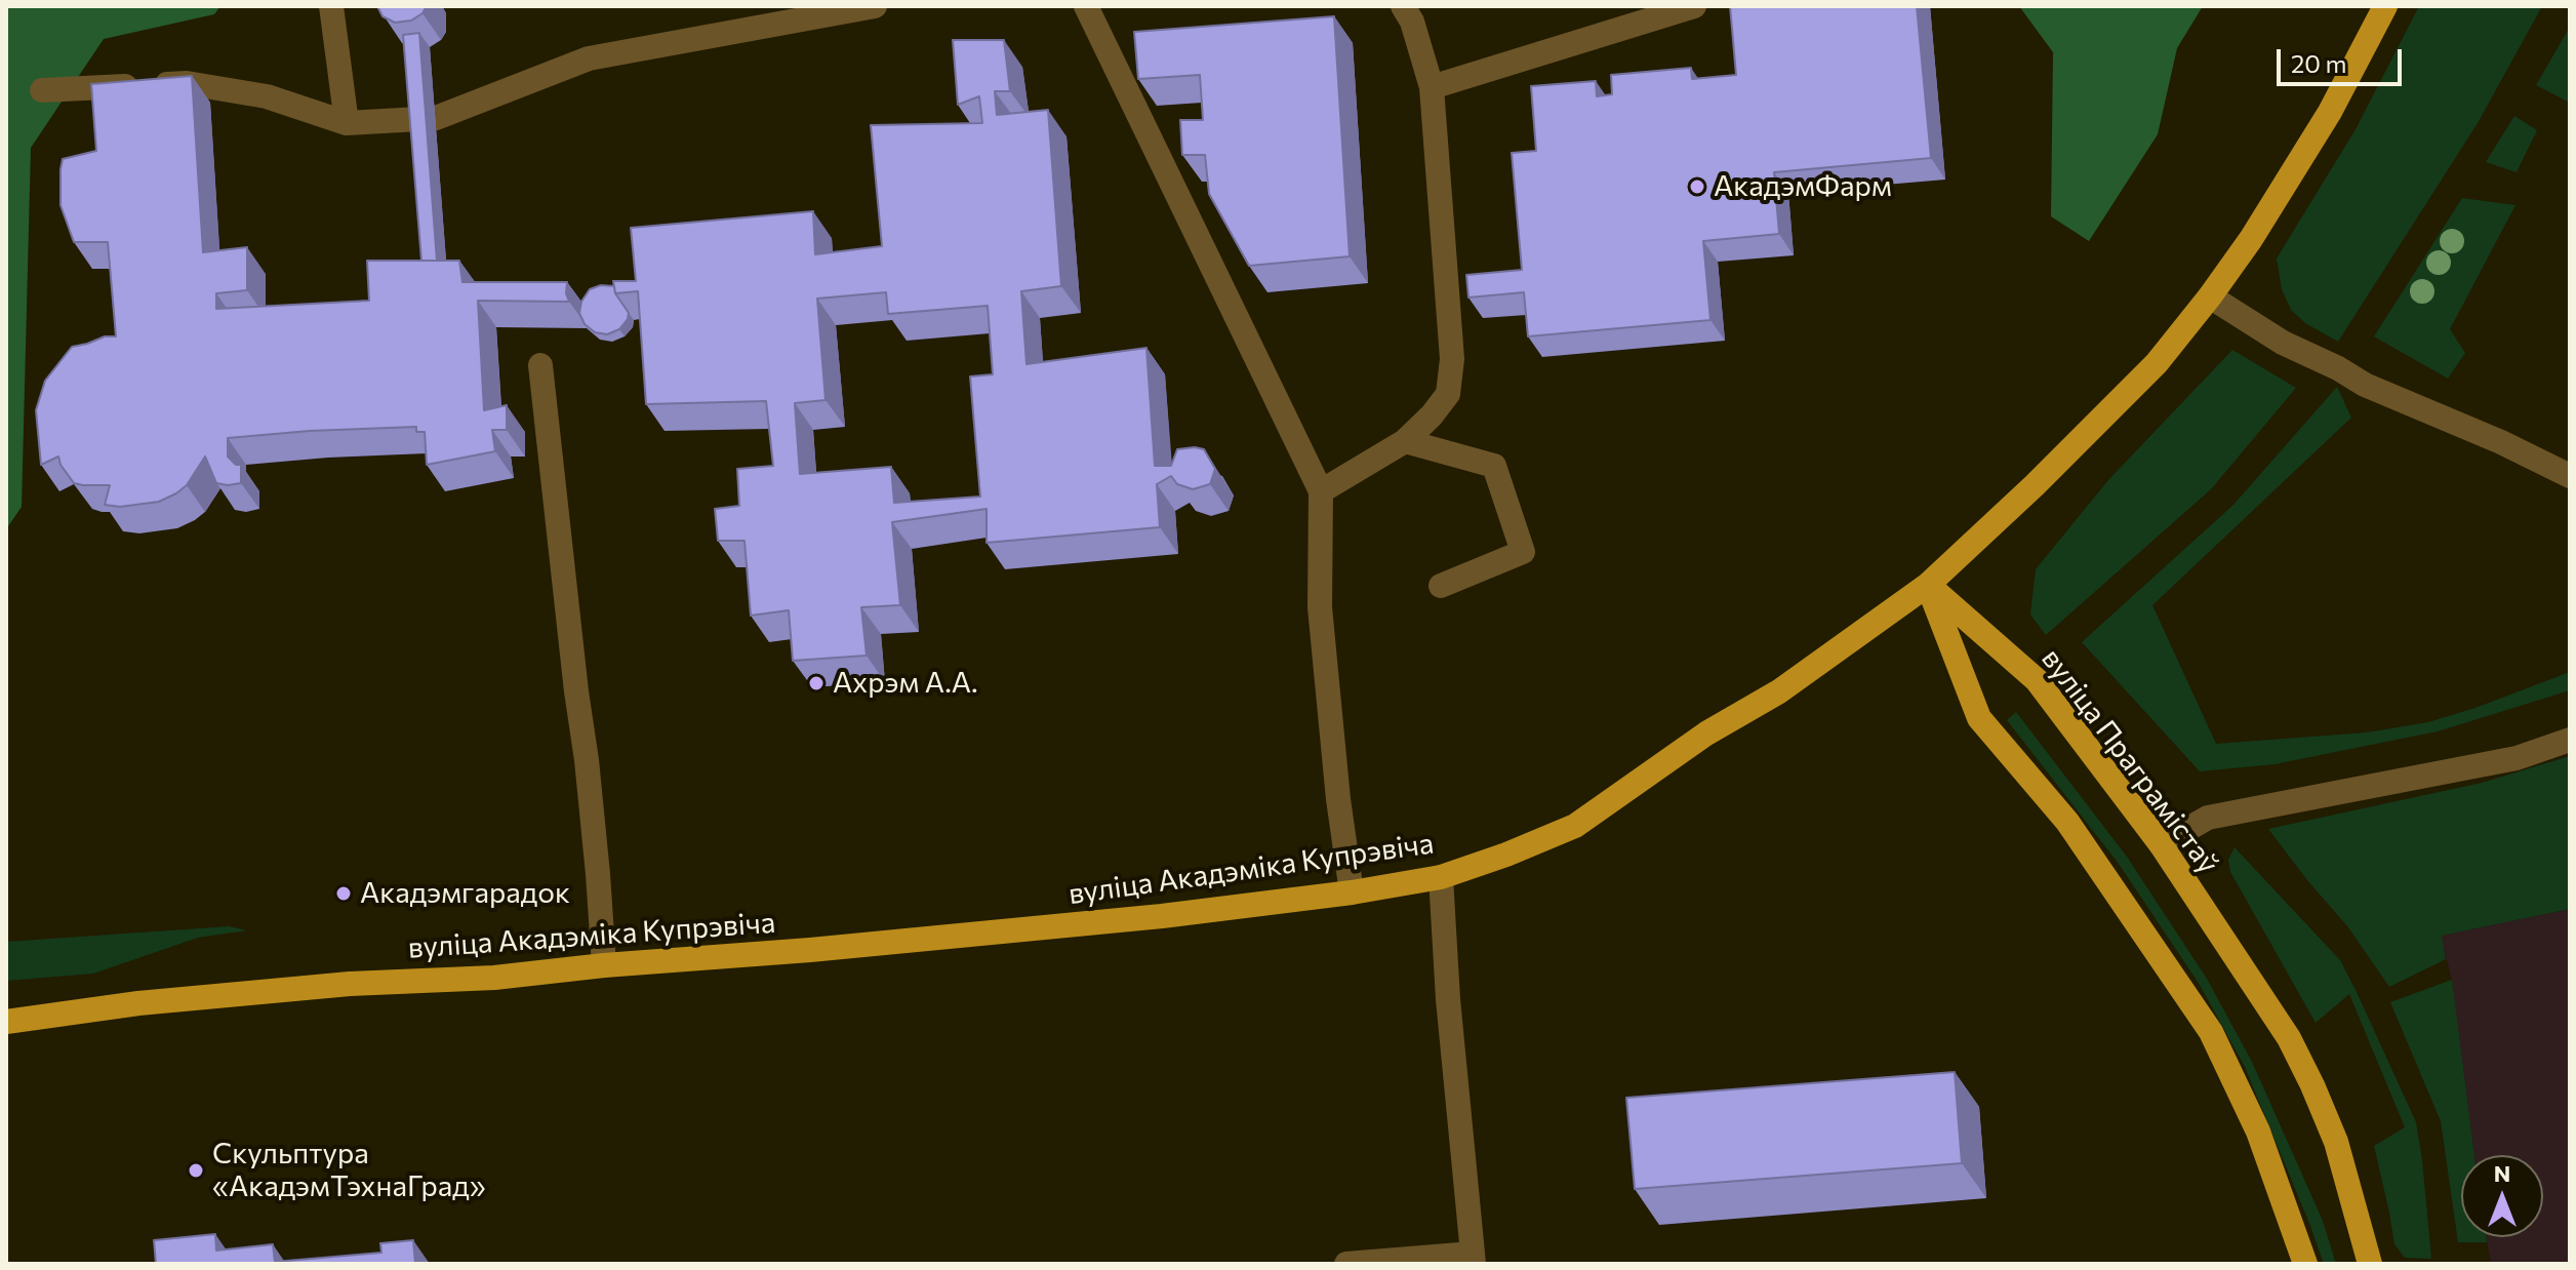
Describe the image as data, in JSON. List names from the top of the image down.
{
  "streets": {
    "main road": ["вуліца Праграмістаў", "вуліца Акадэміка Купрэвіча"]
  },
  "crossings": [
    ["вуліца Праграмістаў", "вуліца Акадэміка Купрэвіча"]
  ],
  "places": [
    "АкадэмФарм",
    "Ахрэм А.А.",
    "Акадэмгарадок",
    "Скульптура «АкадэмТэхнаГрад»"
  ],
  "scale_bar": "20 m",
  "north": "top"
}
